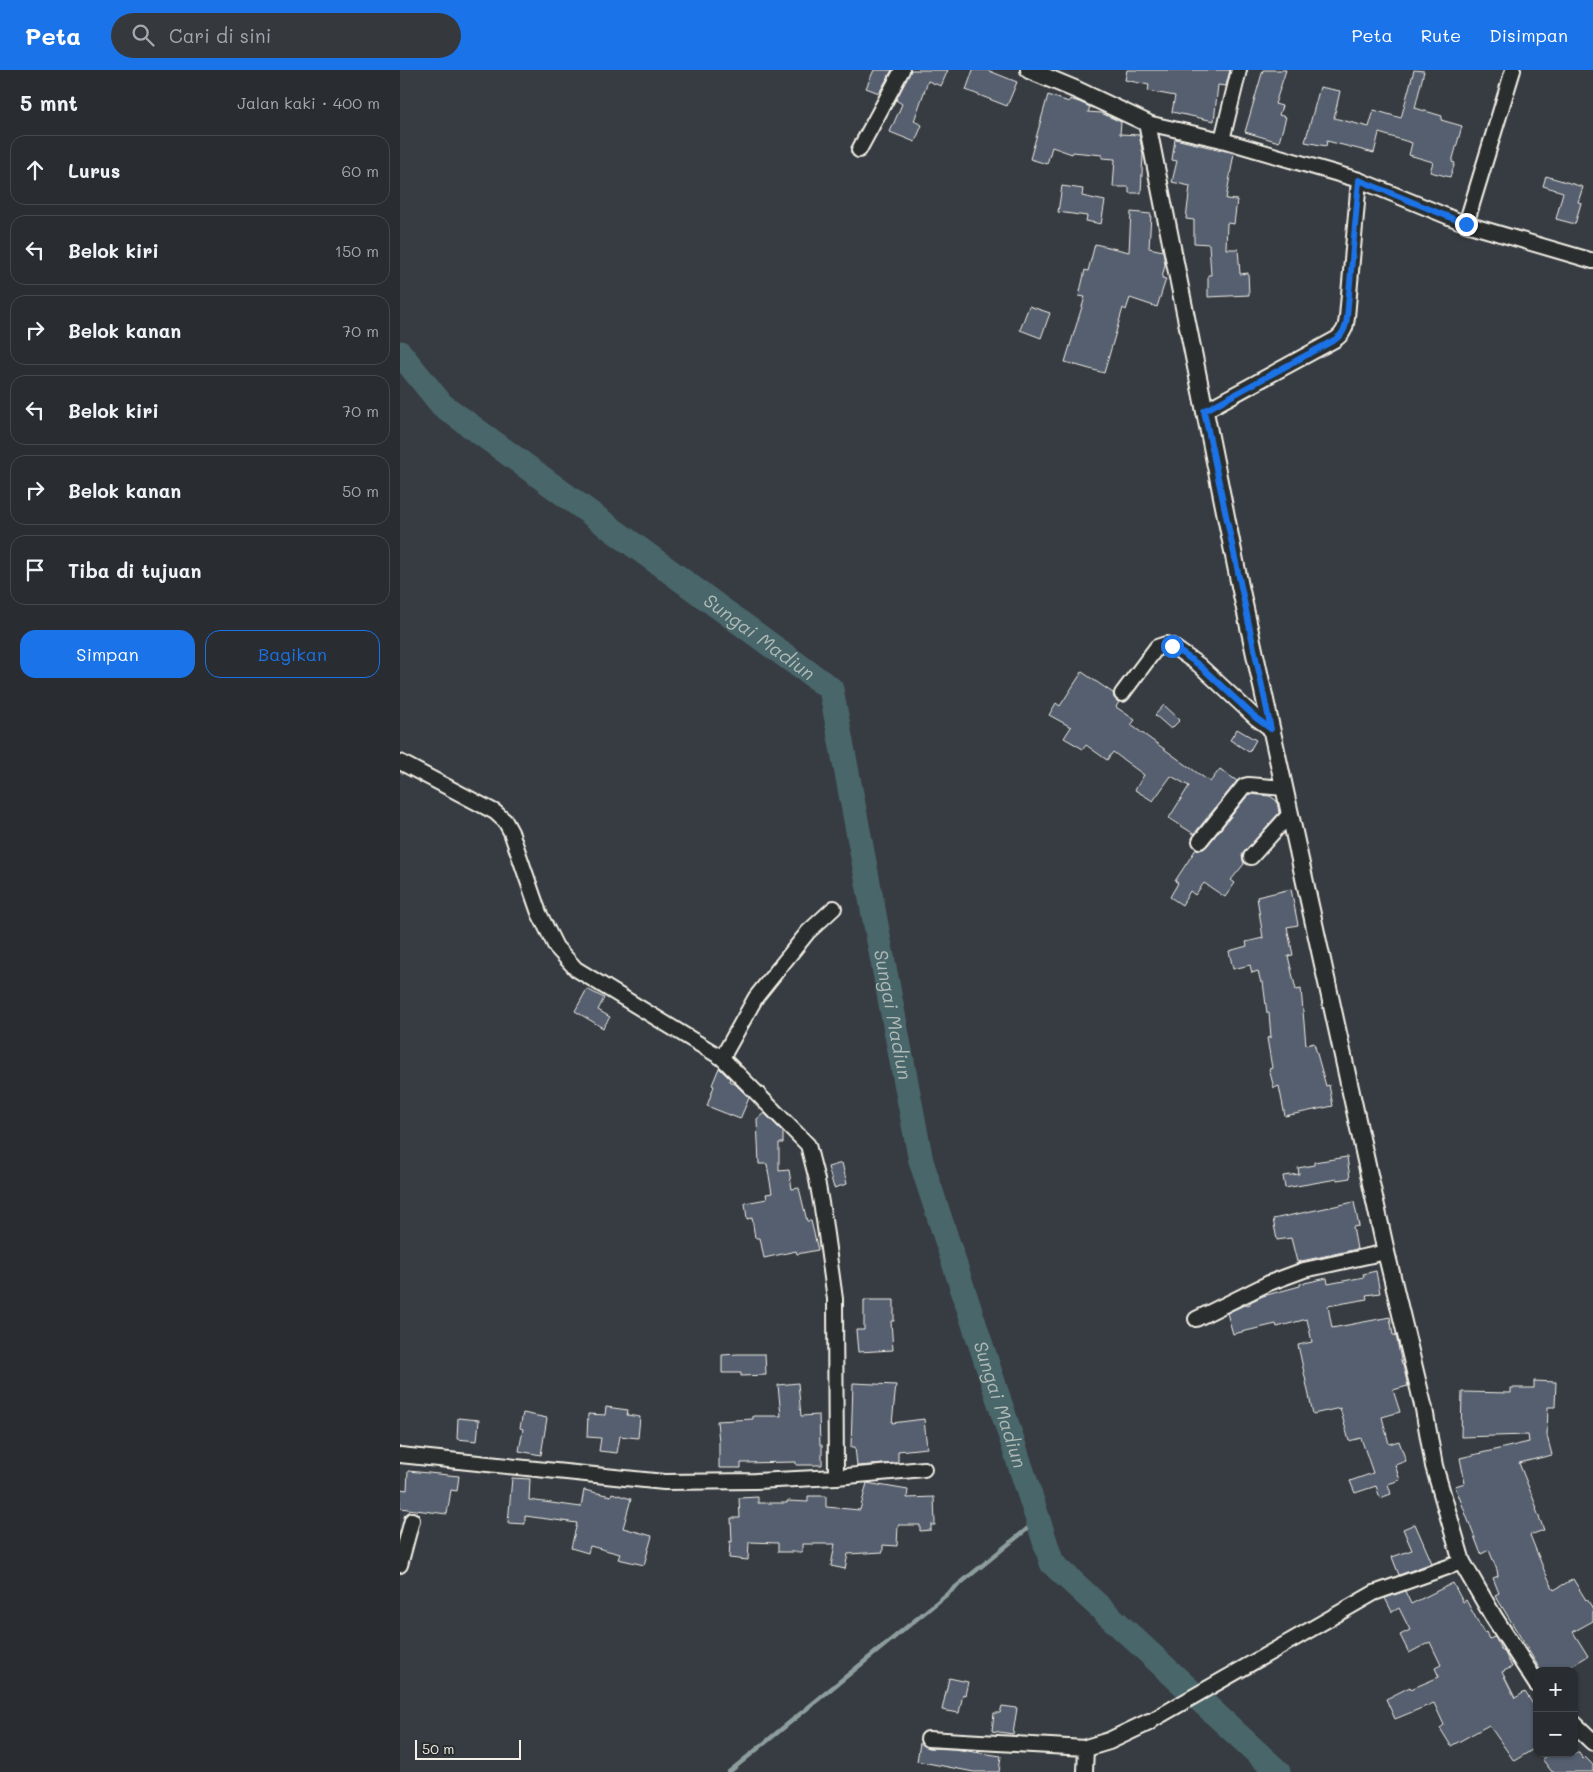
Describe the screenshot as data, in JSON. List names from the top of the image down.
{
  "water": ["Sungai Madiun"],
  "scale_bar": "50 m",
  "page": {
    "header": "Peta",
    "search": "Cari di sini",
    "nav": ["Peta", "Rute", "Disimpan"],
    "heading": ["5 mnt", "Jalan kaki · 400 m"],
    "list": [
      ["Lurus", "60 m"],
      ["Belok kiri", "150 m"],
      ["Belok kanan", "70 m"],
      ["Belok kiri", "70 m"],
      ["Belok kanan", "50 m"],
      "Tiba di tujuan"
    ],
    "buttons": ["Simpan", "Bagikan"],
    "map_buttons": ["+", "−"],
    "scale": "50 m"
  }
}
